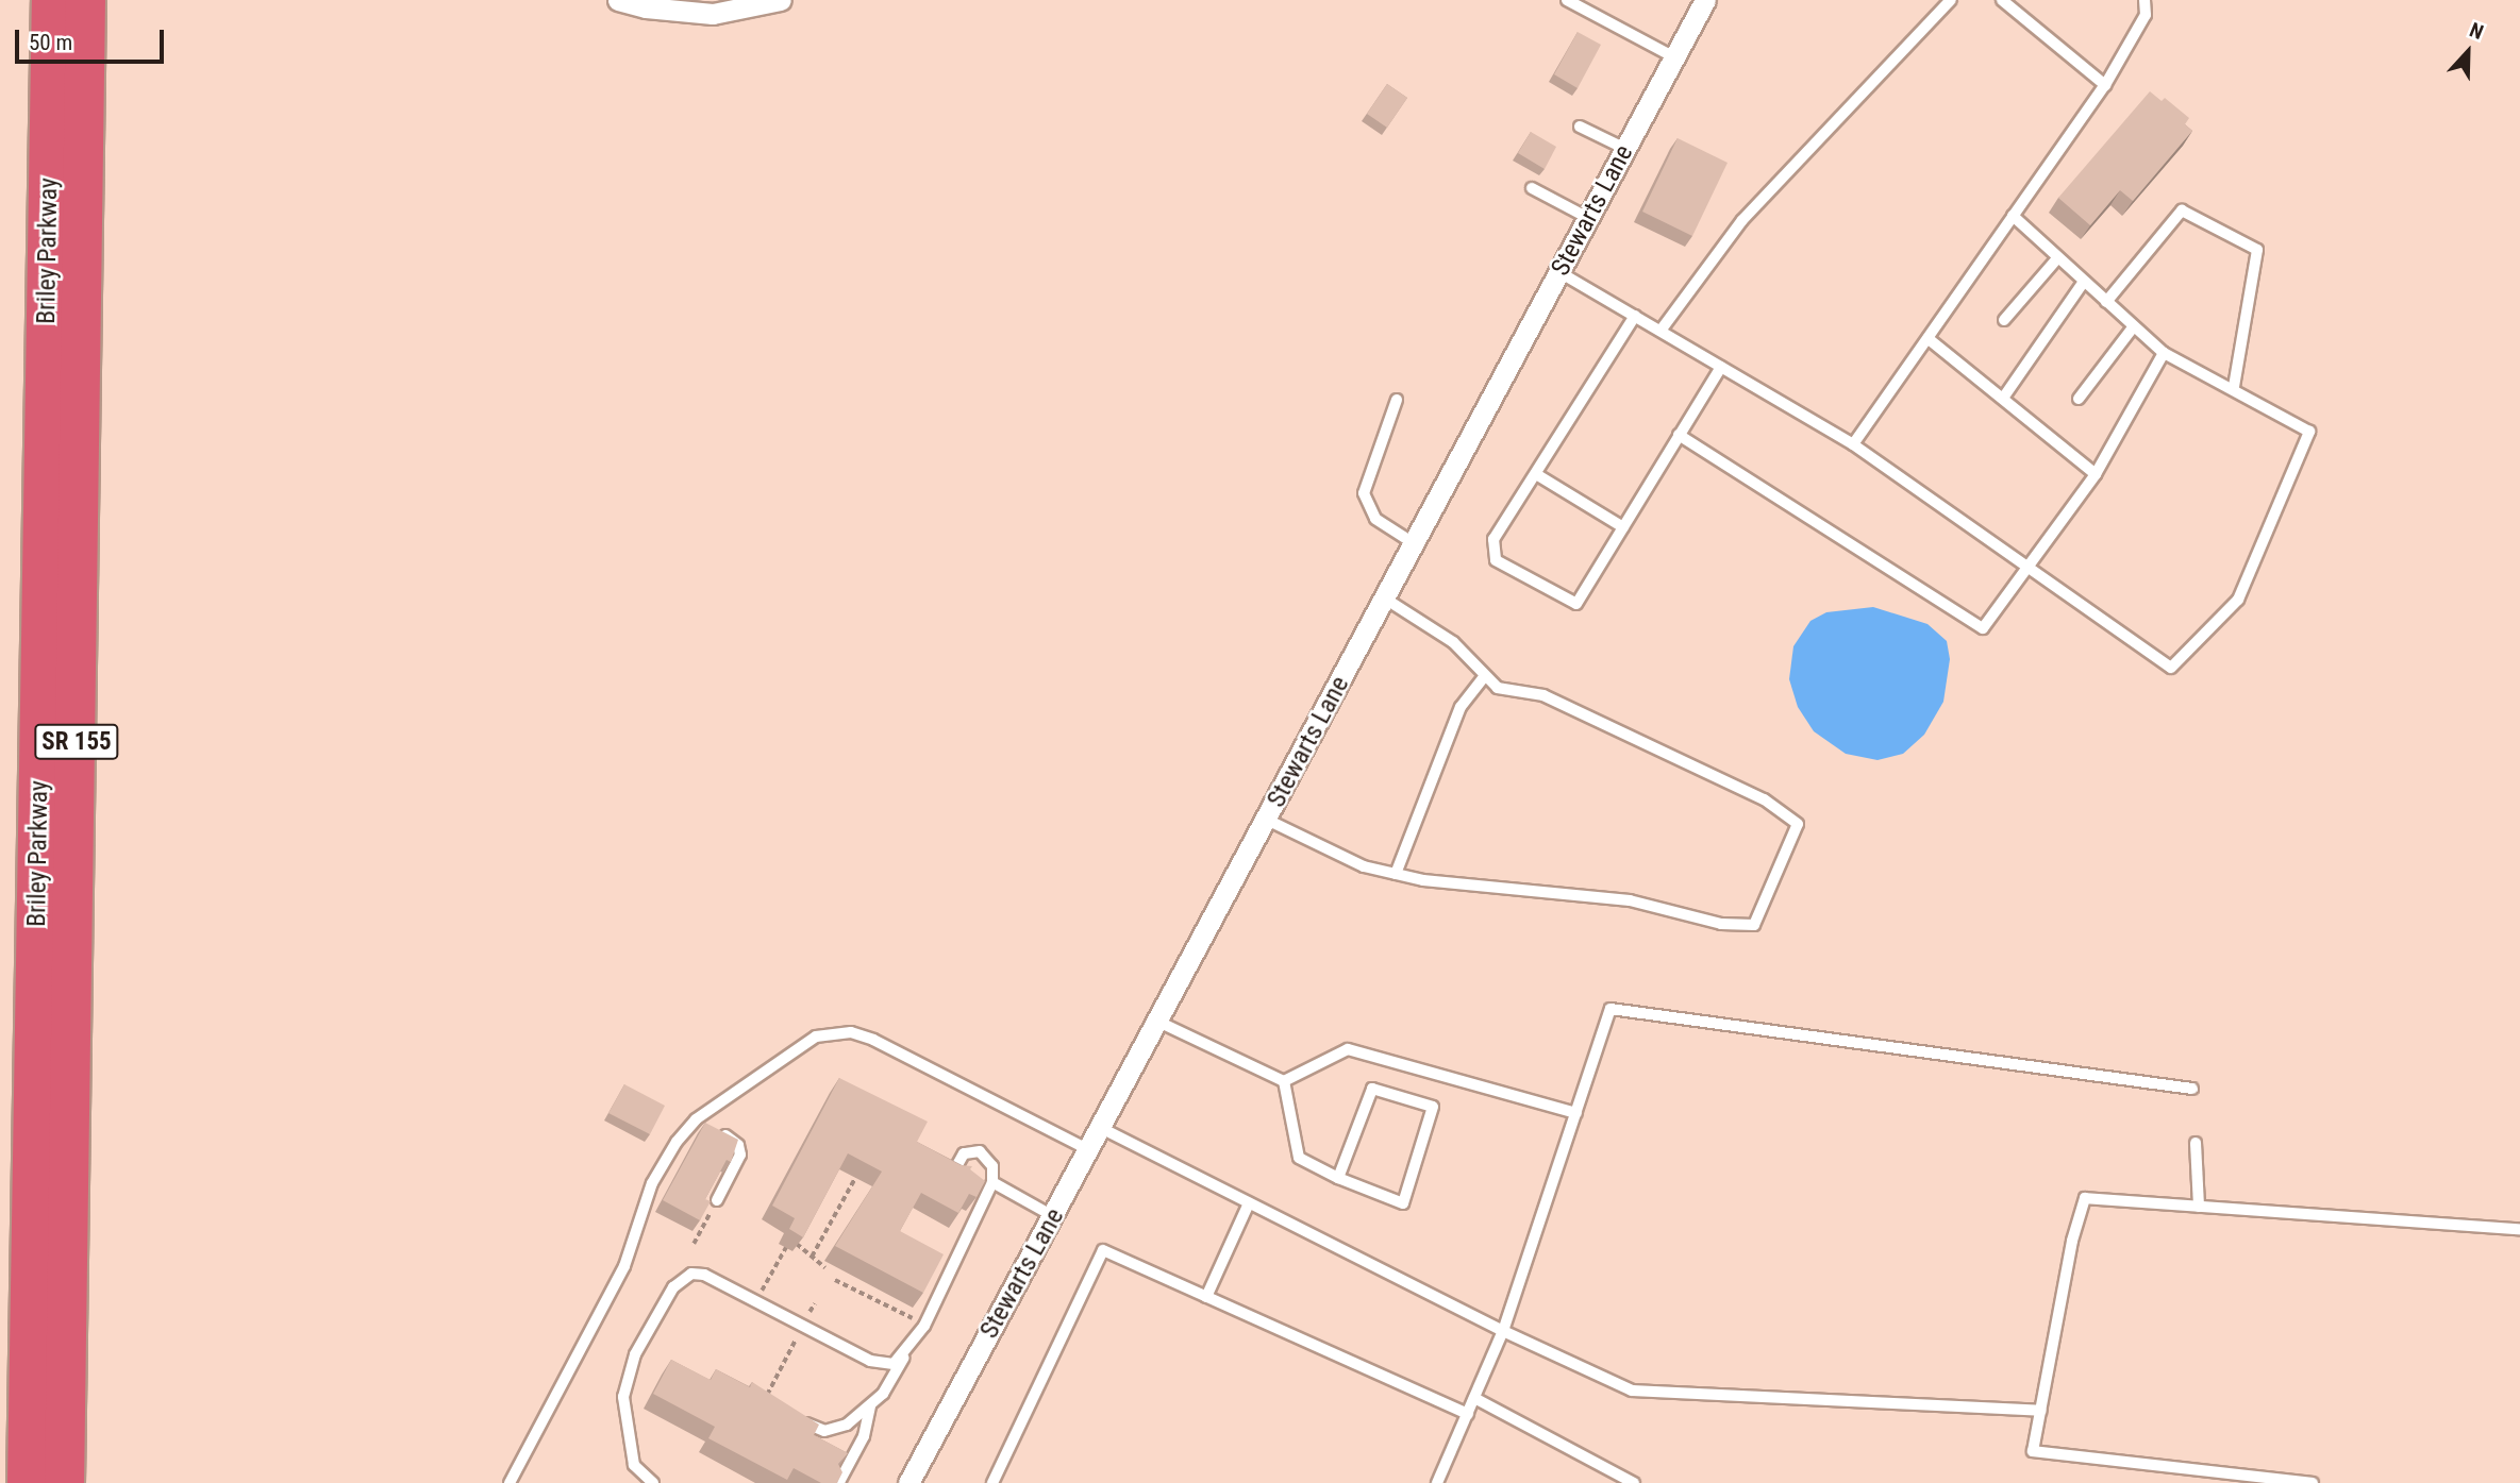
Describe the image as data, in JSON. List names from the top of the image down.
{
  "streets": {
    "highway": ["Briley Parkway", "SR 155"],
    "street": ["Stewarts Lane"]
  },
  "scale_bar": "50 m",
  "north": "top"
}
